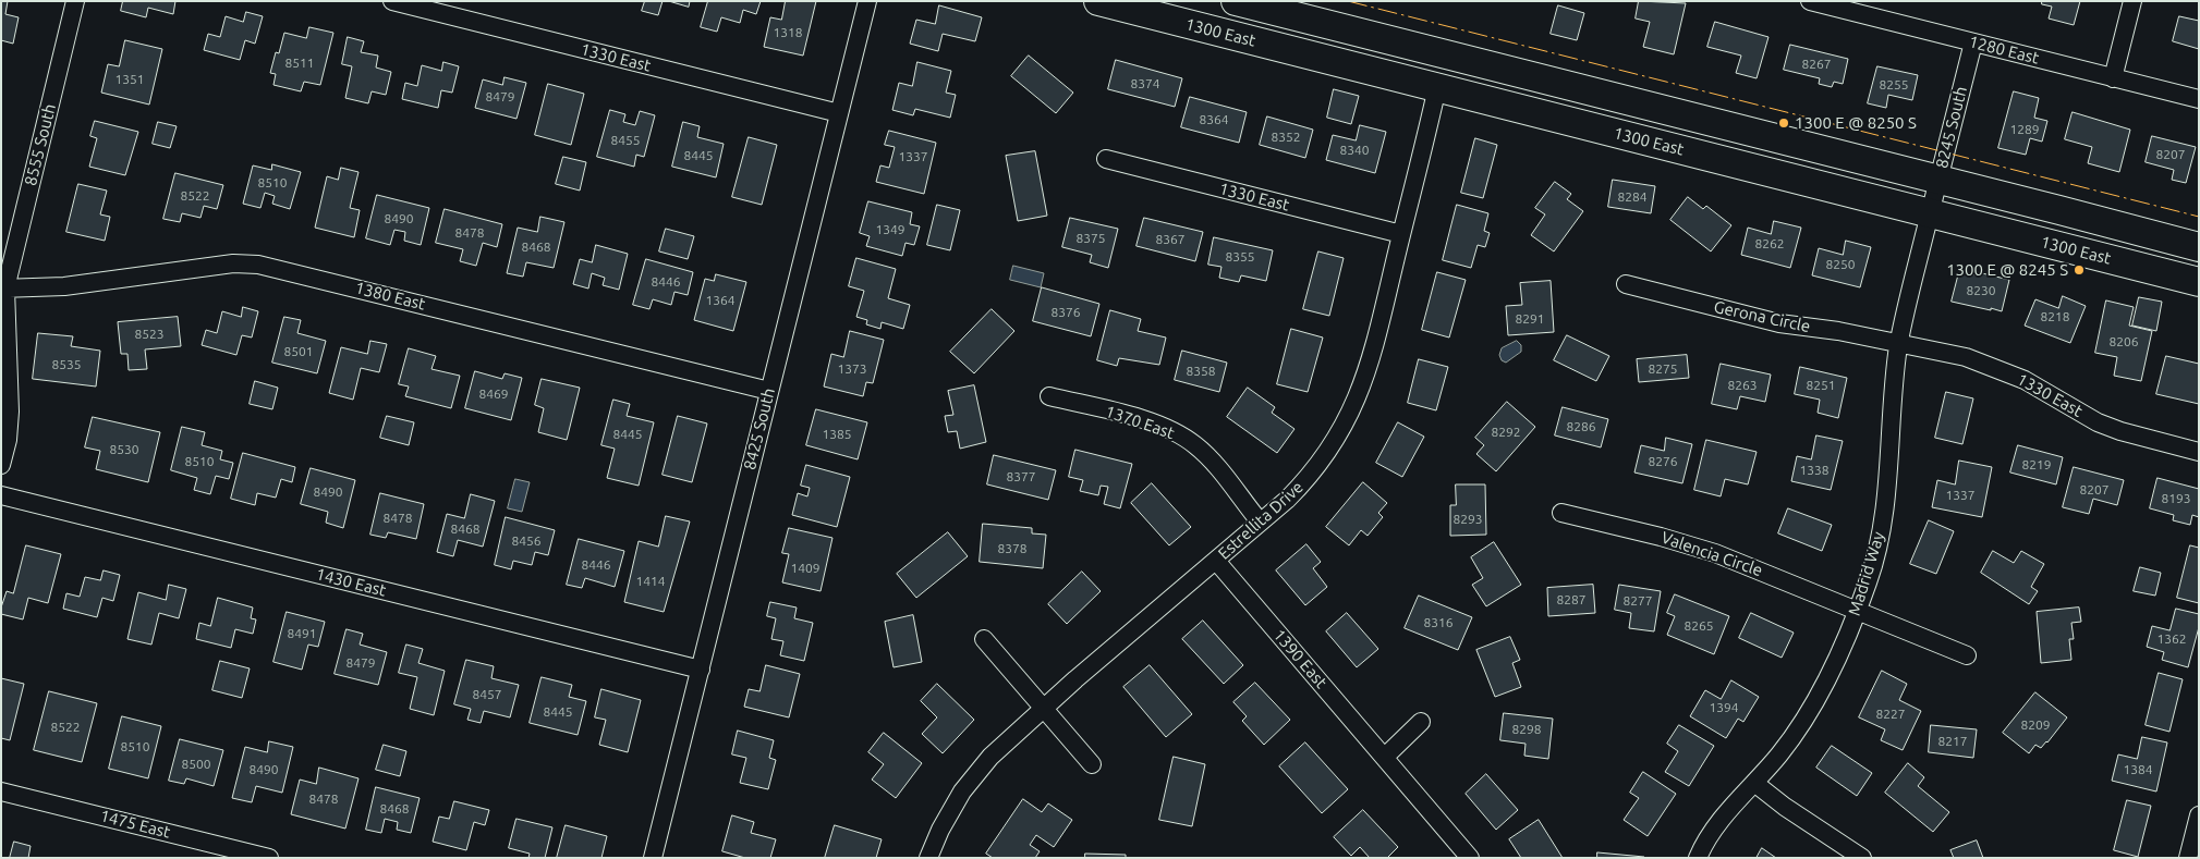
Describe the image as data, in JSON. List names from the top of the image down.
{
  "streets": {
    "main road": ["1300 East"],
    "street": [
      "1280 East",
      "1330 East",
      "8245 South",
      "8555 South",
      "1380 East",
      "Gerona Circle",
      "1370 East",
      "8425 South",
      "Estrellita Drive",
      "Valencia Circle",
      "Madrid Way",
      "1430 East",
      "1390 East",
      "1475 East"
    ]
  },
  "crossings": [
    ["1300 East", "8245 South"],
    ["1300 East", "Estrellita Drive"],
    ["1300 East", "Madrid Way"],
    ["1280 East", "8245 South"],
    ["1330 East", "Gerona Circle"],
    ["1330 East", "8425 South"],
    ["1330 East", "Estrellita Drive"],
    ["1330 East", "Madrid Way"],
    ["8245 South", "Madrid Way"],
    ["8555 South", "1380 East"],
    ["1380 East", "8425 South"],
    ["Gerona Circle", "Madrid Way"],
    ["1370 East", "Estrellita Drive"],
    ["8425 South", "1430 East"],
    ["Estrellita Drive", "1390 East"],
    ["Valencia Circle", "Madrid Way"]
  ],
  "places": ["1300 E @ 8250 S", "1300 E @ 8245 S"],
  "house_numbers": [
    "1318",
    "8511",
    "8267",
    "1351",
    "8374",
    "8255",
    "8479",
    "8364",
    "1289",
    "8352",
    "8455",
    "8340",
    "8207",
    "8445",
    "1337",
    "8510",
    "8522",
    "8284",
    "8490",
    "1349",
    "8478",
    "8375",
    "8367",
    "8262",
    "8468",
    "8355",
    "8250",
    "8446",
    "8230",
    "1364",
    "8376",
    "8218",
    "8291",
    "8523",
    "8206",
    "8501",
    "8535",
    "1373",
    "8275",
    "8358",
    "8263",
    "8251",
    "8469",
    "8286",
    "8292",
    "8445",
    "1385",
    "8530",
    "8510",
    "8276",
    "8219",
    "1338",
    "8377",
    "8207",
    "8490",
    "1337",
    "8193",
    "8478",
    "8293",
    "8468",
    "8456",
    "8378",
    "8446",
    "1409",
    "1414",
    "8287",
    "8277",
    "8316",
    "8265",
    "8491",
    "1362",
    "8479",
    "8457",
    "1394",
    "8445",
    "8227",
    "8209",
    "8522",
    "8298",
    "8217",
    "8510",
    "8500",
    "8490",
    "1384",
    "8478",
    "8468"
  ]
}
